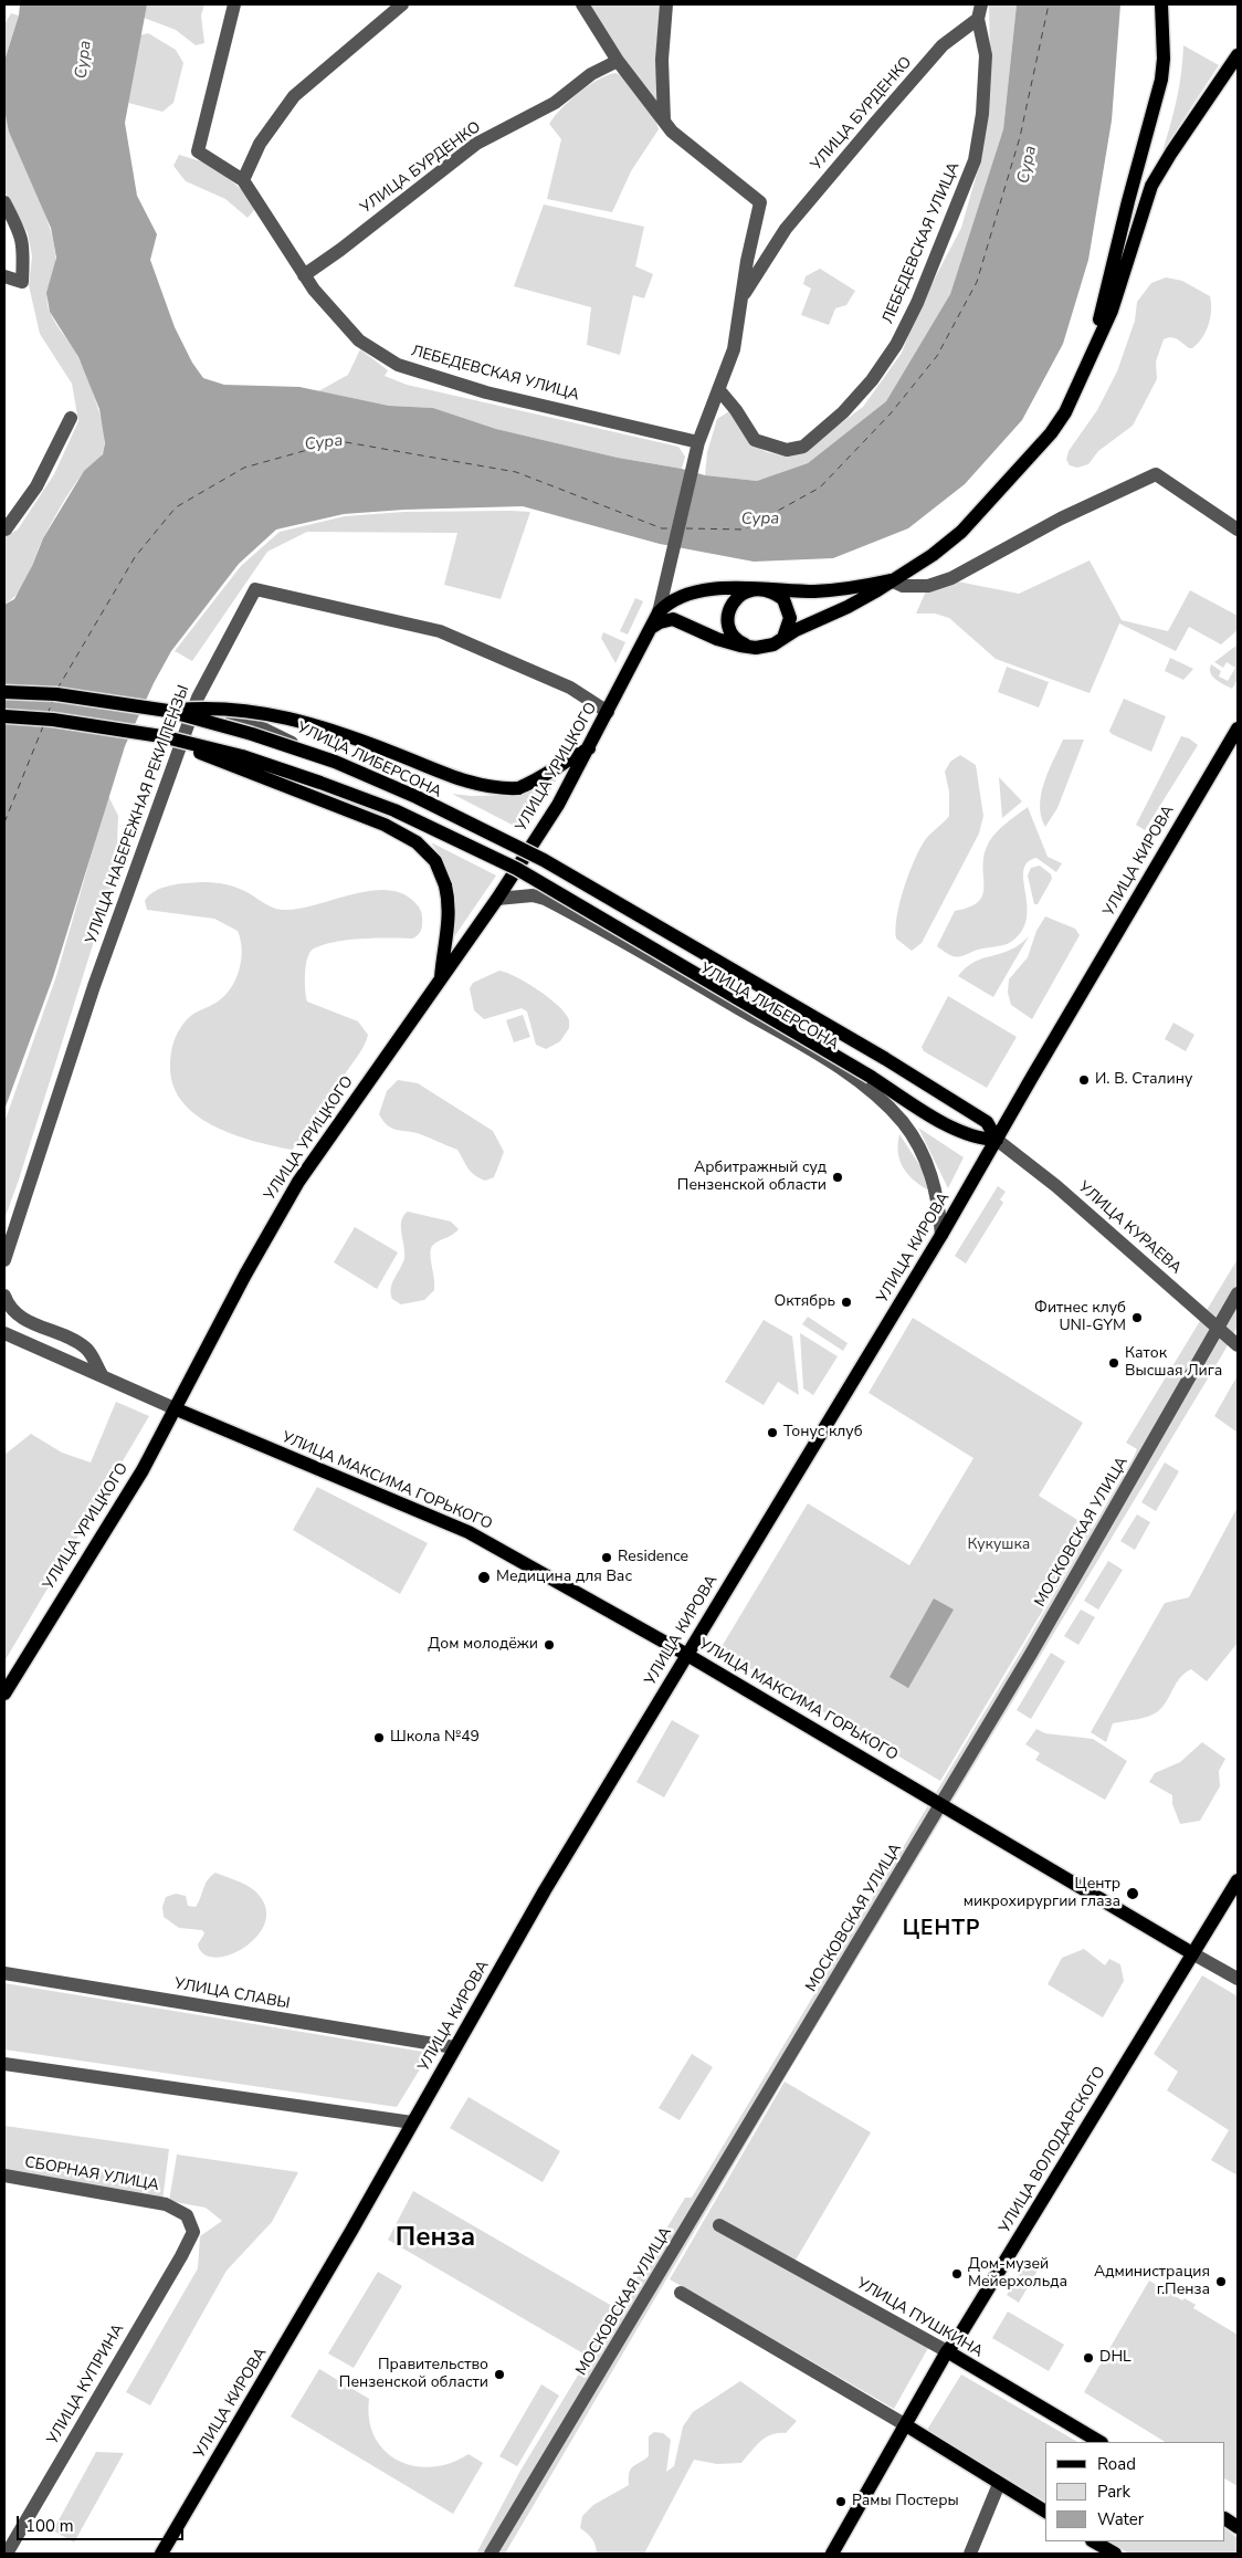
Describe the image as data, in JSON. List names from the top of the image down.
{
  "streets": {
    "main road": [
      "УЛИЦА УРИЦКОГО",
      "УЛИЦА КИРОВА",
      "УЛИЦА МАКСИМА ГОРЬКОГО",
      "УЛИЦА ВОЛОДАРСКОГО",
      "УЛИЦА ПУШКИНА"
    ],
    "street": [
      "УЛИЦА БУРДЕНКО",
      "ЛЕБЕДЕВСКАЯ УЛИЦА",
      "УЛИЦА ЛИБЕРСОНА",
      "УЛИЦА НАБЕРЕЖНАЯ РЕКИ ПЕНЗЫ",
      "УЛИЦА КУРАЕВА",
      "МОСКОВСКАЯ УЛИЦА",
      "УЛИЦА СЛАВЫ",
      "СБОРНАЯ УЛИЦА",
      "УЛИЦА КУПРИНА"
    ]
  },
  "crossings": [
    ["УЛИЦА БУРДЕНКО", "ЛЕБЕДЕВСКАЯ УЛИЦА"],
    ["УЛИЦА БУРДЕНКО", "УЛИЦА УРИЦКОГО"],
    ["УЛИЦА ЛИБЕРСОНА", "УЛИЦА УРИЦКОГО"],
    ["УЛИЦА ЛИБЕРСОНА", "УЛИЦА НАБЕРЕЖНАЯ РЕКИ ПЕНЗЫ"],
    ["УЛИЦА ЛИБЕРСОНА", "УЛИЦА КИРОВА"],
    ["УЛИЦА УРИЦКОГО", "УЛИЦА НАБЕРЕЖНАЯ РЕКИ ПЕНЗЫ"],
    ["УЛИЦА УРИЦКОГО", "УЛИЦА МАКСИМА ГОРЬКОГО"],
    ["УЛИЦА КИРОВА", "УЛИЦА КУРАЕВА"],
    ["УЛИЦА КИРОВА", "УЛИЦА МАКСИМА ГОРЬКОГО"],
    ["УЛИЦА КИРОВА", "УЛИЦА СЛАВЫ"],
    ["УЛИЦА КУРАЕВА", "МОСКОВСКАЯ УЛИЦА"],
    ["УЛИЦА МАКСИМА ГОРЬКОГО", "МОСКОВСКАЯ УЛИЦА"],
    ["УЛИЦА МАКСИМА ГОРЬКОГО", "УЛИЦА ВОЛОДАРСКОГО"],
    ["УЛИЦА ВОЛОДАРСКОГО", "УЛИЦА ПУШКИНА"],
    ["СБОРНАЯ УЛИЦА", "УЛИЦА КУПРИНА"]
  ],
  "districts": ["ЦЕНТР", "Пенза"],
  "water": ["Сура"],
  "parks": ["Кукушка"],
  "places": [
    "И. В. Сталину",
    "Арбитражный суд Пензенской области",
    "Октябрь",
    "Фитнес клуб UNI-GYM",
    "Каток Высшая Лига",
    "Тонус клуб",
    "Residence",
    "Медицина для Вас",
    "Дом молодёжи",
    "Школа №49",
    "Центр микрохирургии глаза",
    "Дом-музей Мейерхольда",
    "Администрация г.Пенза",
    "DHL",
    "Правительство Пензенской области",
    "Рамы Постеры"
  ],
  "legend": ["Road", "Park", "Water"],
  "scale_bar": "100 m"
}
